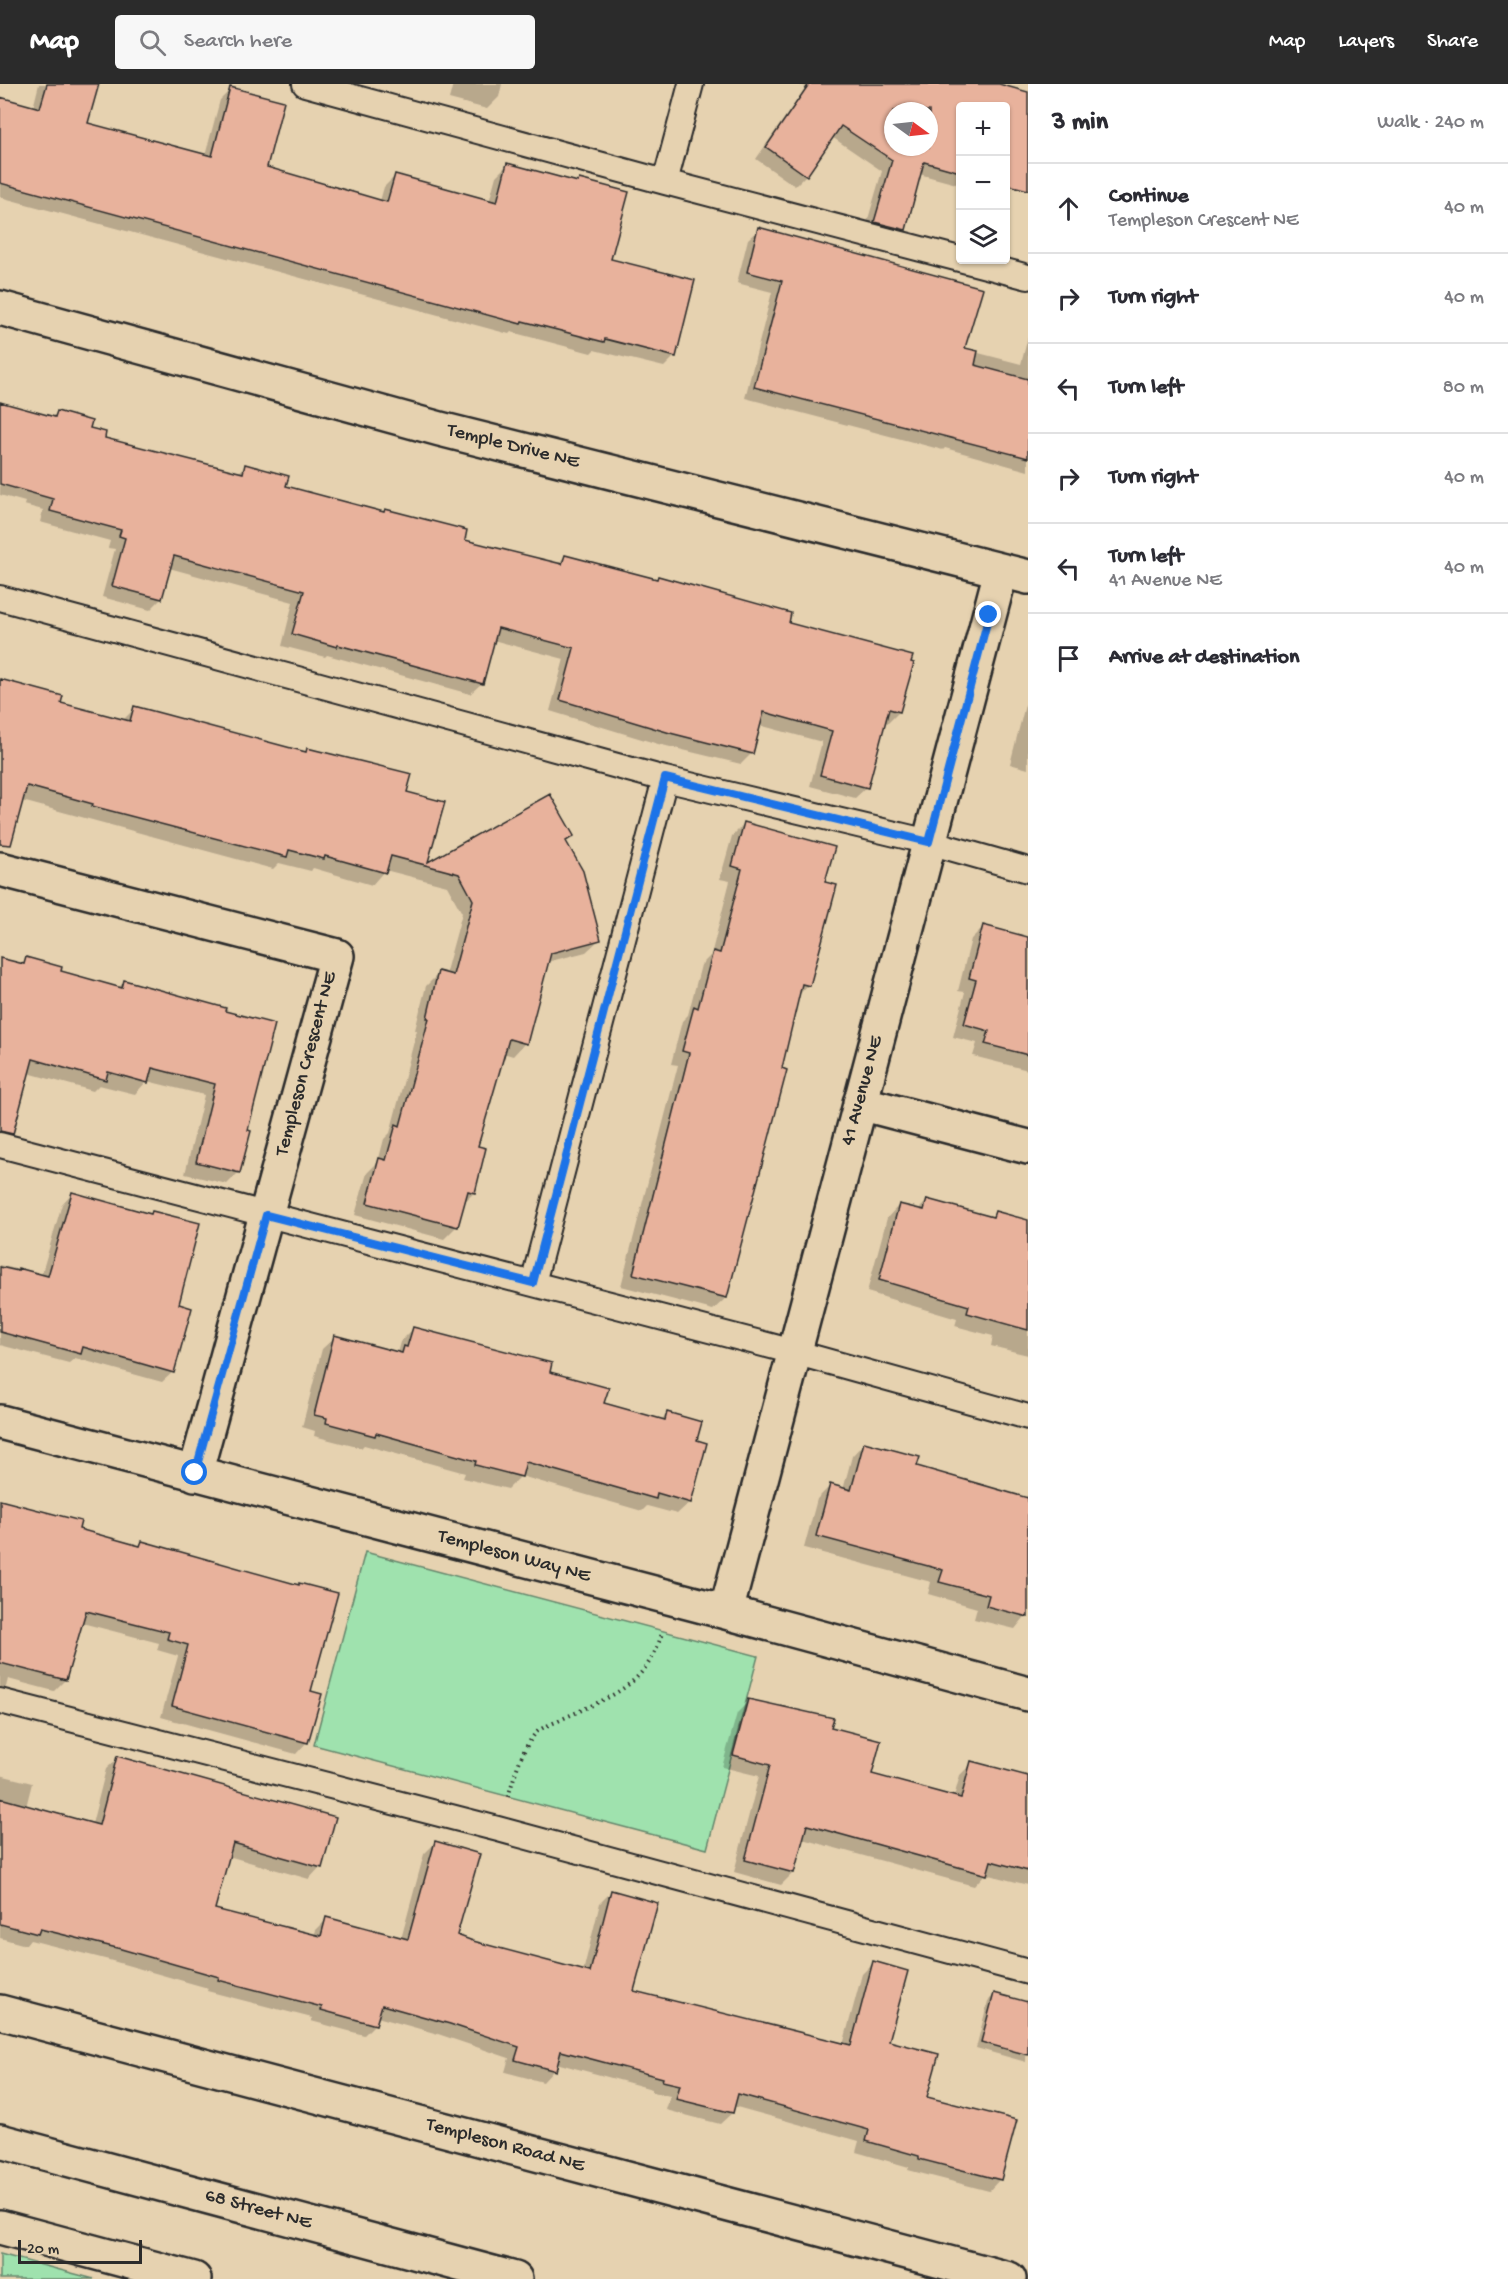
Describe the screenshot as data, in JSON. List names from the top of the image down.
{
  "streets": {
    "street": [
      "Temple Drive NE",
      "Templeson Crescent NE",
      "41 Avenue NE",
      "Templeson Way NE",
      "Templeson Road NE",
      "68 Street NE"
    ]
  },
  "crossings": [
    ["Temple Drive NE", "41 Avenue NE"],
    ["Templeson Crescent NE", "Templeson Way NE"],
    ["41 Avenue NE", "Templeson Way NE"]
  ],
  "scale_bar": "20 m",
  "north": "right",
  "page": {
    "header": "Map",
    "search": "Search here",
    "nav": ["Map", "Layers", "Share"],
    "heading": ["3 min", "Walk · 240 m"],
    "map_buttons": ["+", "−"],
    "list": [
      ["Continue", "Templeson Crescent NE", "40 m"],
      ["Turn right", "40 m"],
      ["Turn left", "80 m"],
      ["Turn right", "40 m"],
      ["Turn left", "41 Avenue NE", "40 m"],
      "Arrive at destination"
    ],
    "scale": "20 m"
  }
}
